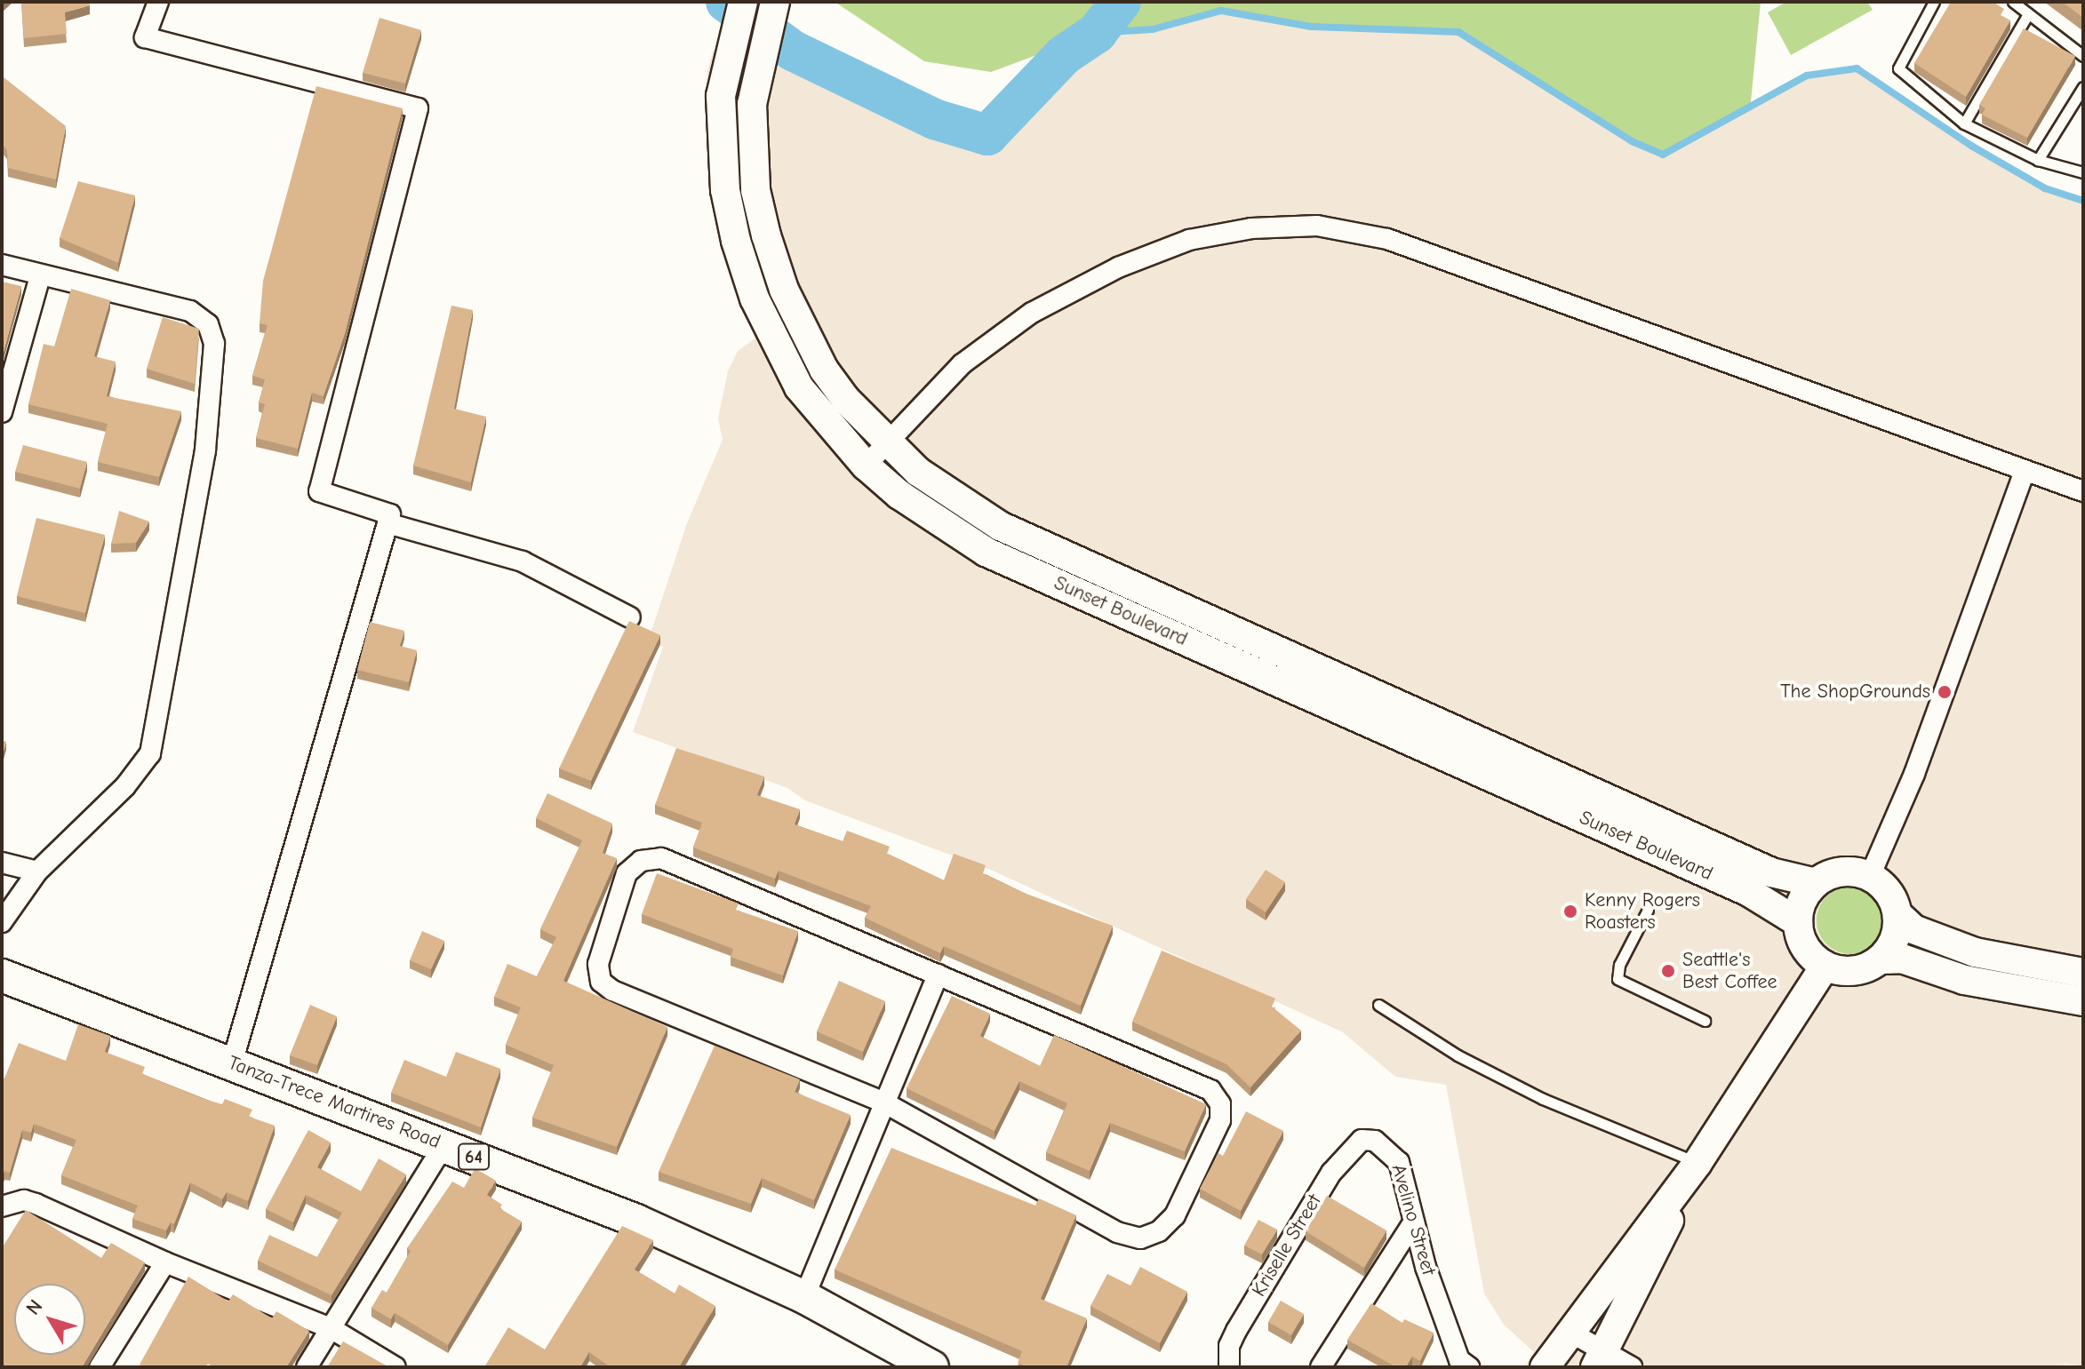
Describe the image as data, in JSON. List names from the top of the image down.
{
  "streets": {
    "main road": ["Sunset Boulevard", "Tanza-Trece Martires Road", "64"],
    "street": ["Avelino Street", "Kriselle Street"]
  },
  "crossings": [
    ["Avelino Street", "Kriselle Street"]
  ],
  "places": ["The ShopGrounds", "Kenny Rogers Roasters", "Seattle's Best Coffee"],
  "north": "top left"
}
